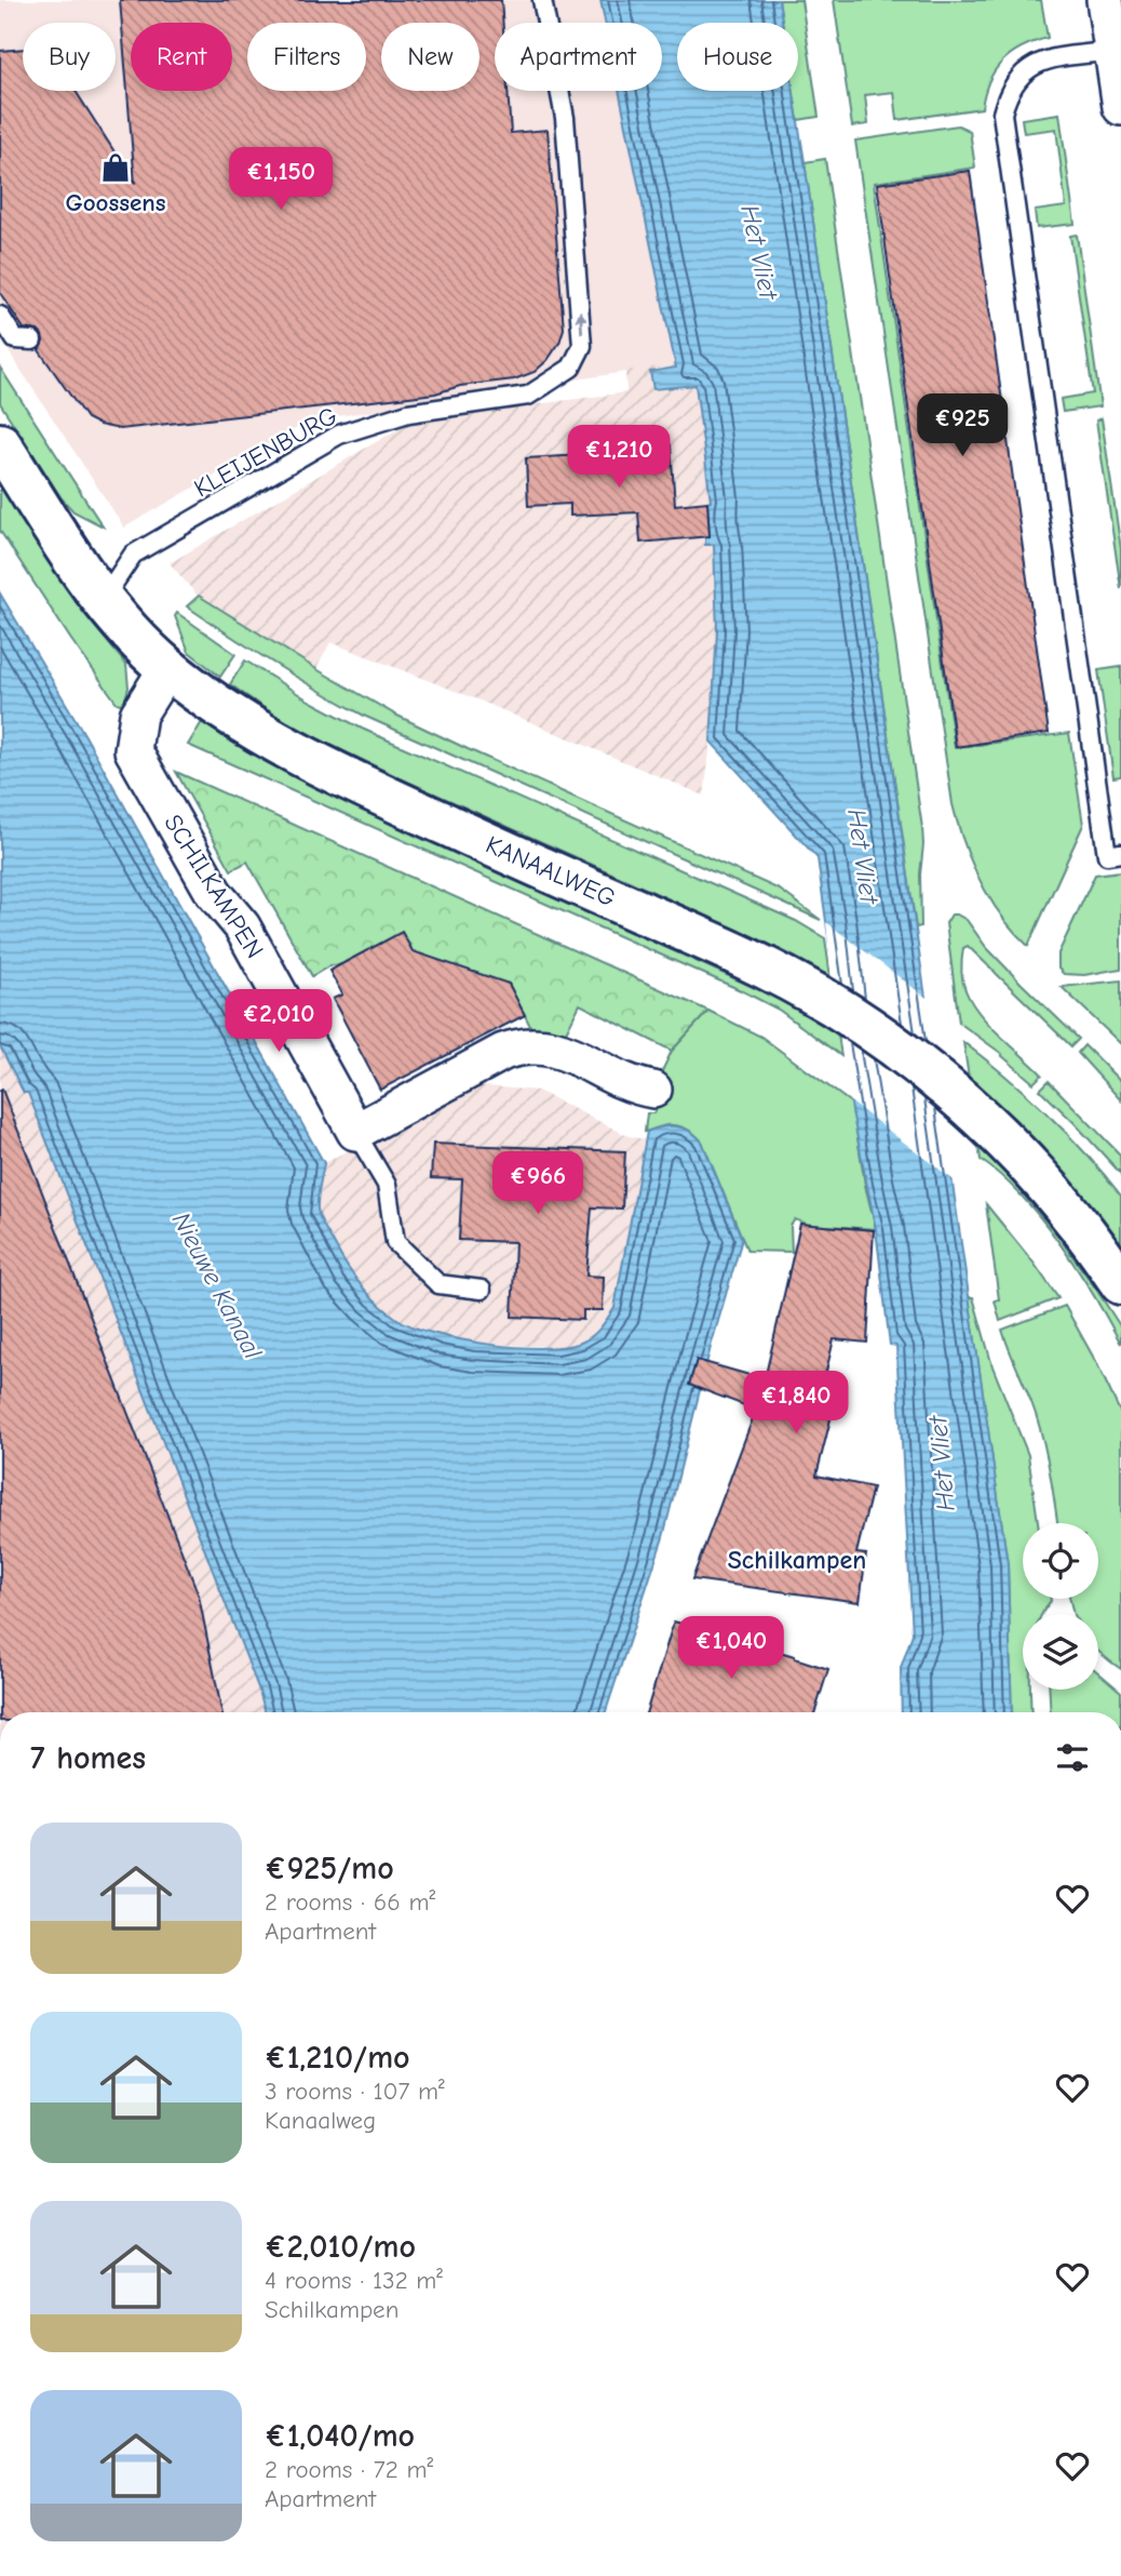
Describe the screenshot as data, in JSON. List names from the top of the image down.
{
  "streets": {
    "main road": ["KANAALWEG"],
    "street": ["SCHILKAMPEN"],
    "lane": ["KLEIJENBURG"]
  },
  "crossings": [
    ["KLEIJENBURG", "KANAALWEG"],
    ["KANAALWEG", "SCHILKAMPEN"]
  ],
  "one_way": ["KLEIJENBURG"],
  "districts": ["Schilkampen"],
  "water": ["Het Vliet", "Nieuwe Kanaal"],
  "places": {
    "shop": ["Goossens"]
  },
  "page": {
    "chip": [
      "Buy",
      "Rent",
      "Filters",
      "New",
      "Apartment",
      "House"
    ],
    "price": [
      "€1,150",
      "€925",
      "€1,210",
      "€2,010",
      "€966",
      "€1,840",
      "€1,040"
    ],
    "heading": "7 homes",
    "list": [
      {
        "name": "€925/mo",
        "note": "2 rooms · 66 m² · Apartment"
      },
      {
        "name": "€1,210/mo",
        "note": "3 rooms · 107 m² · Kanaalweg"
      },
      {
        "name": "€2,010/mo",
        "note": "4 rooms · 132 m² · Schilkampen"
      },
      {
        "name": "€1,040/mo",
        "note": "2 rooms · 72 m² · Apartment"
      }
    ]
  }
}
